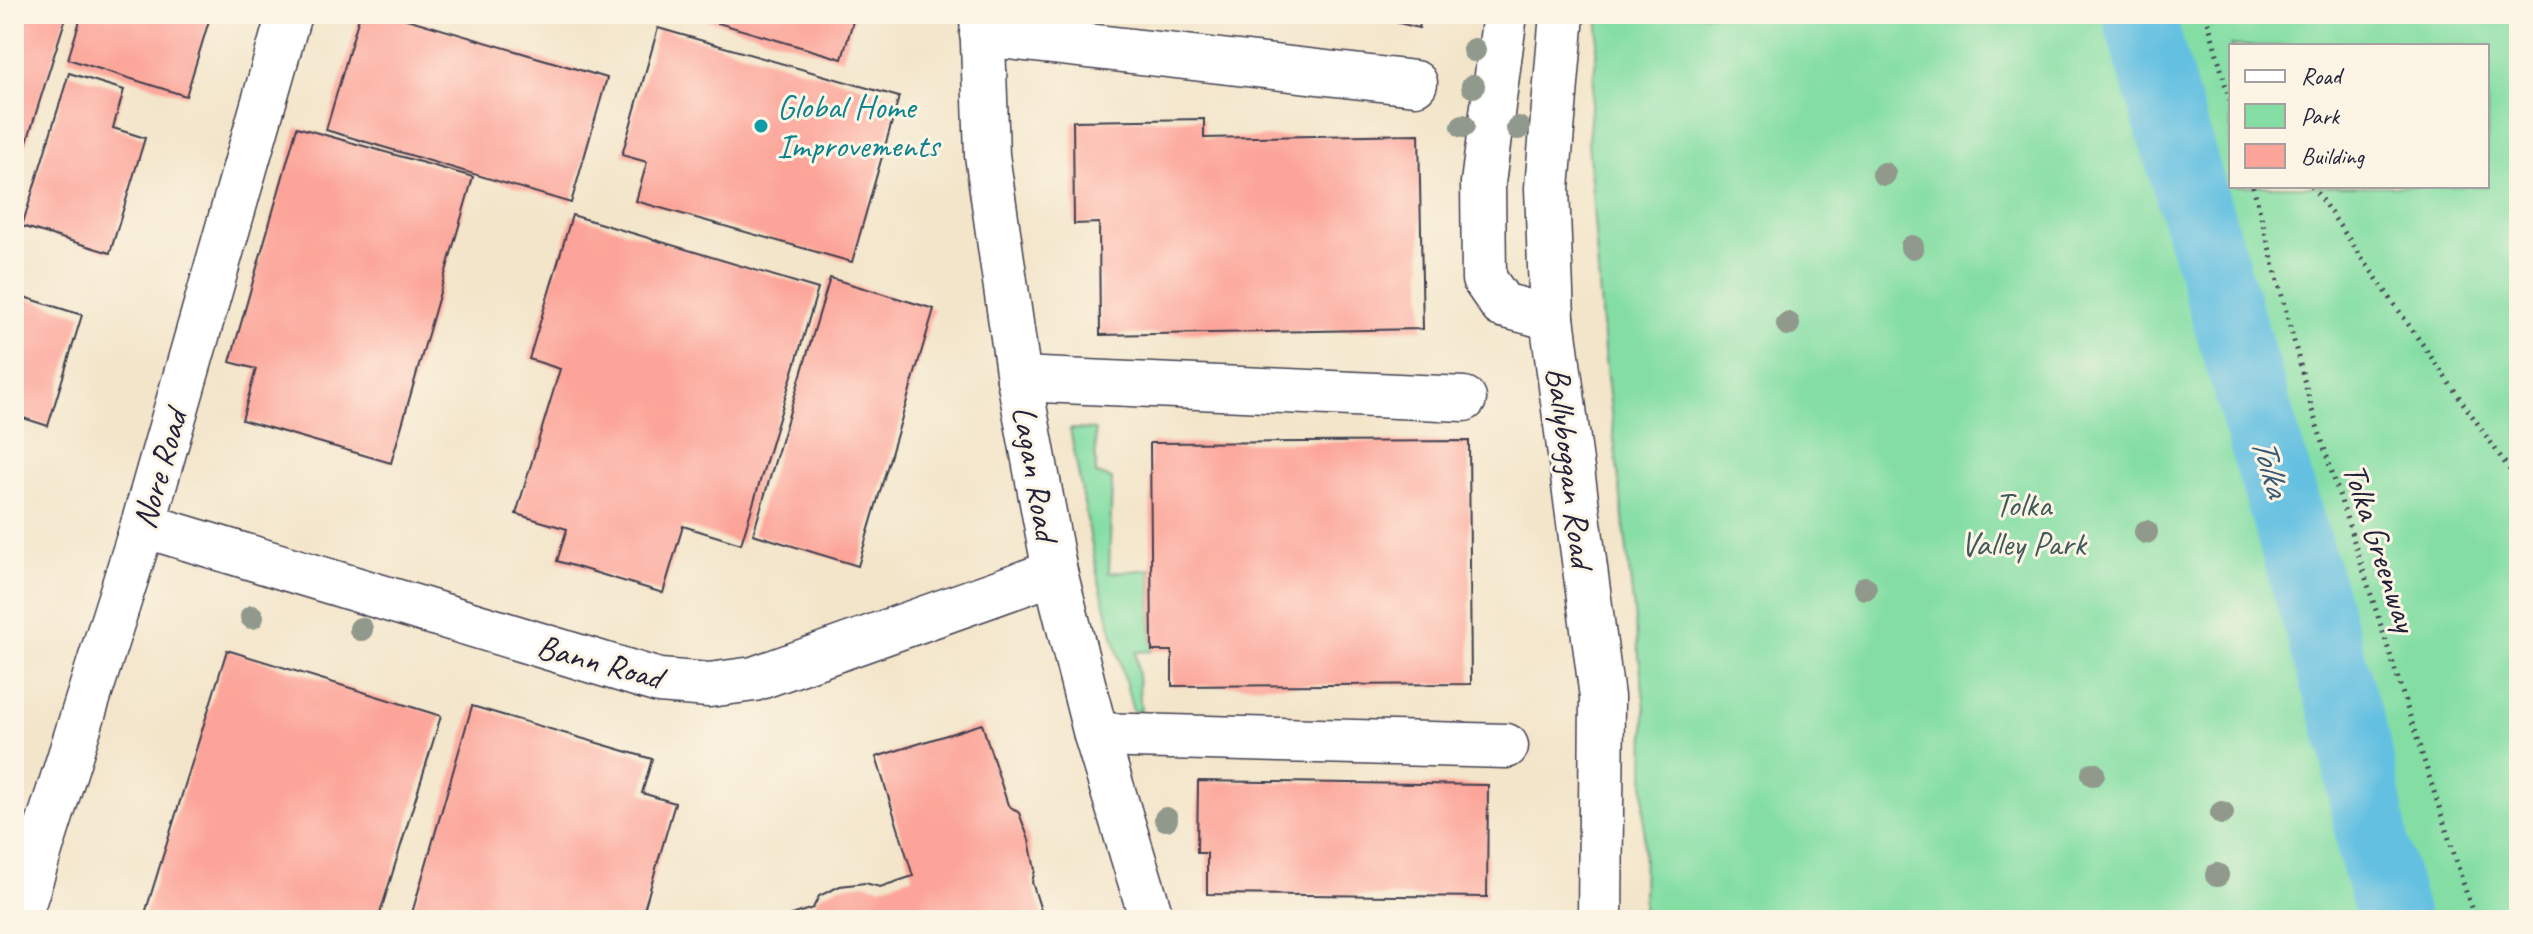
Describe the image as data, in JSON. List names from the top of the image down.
{
  "streets": {
    "street": [
      "Ballyboggan Road",
      "Nore Road",
      "Lagan Road",
      "Bann Road"
    ],
    "path": ["Tolka Greenway"]
  },
  "crossings": [
    ["Nore Road", "Bann Road"],
    ["Lagan Road", "Bann Road"]
  ],
  "water": ["Tolka"],
  "parks": ["Tolka Valley Park"],
  "places": ["Global Home Improvements"],
  "legend": ["Road", "Park", "Building"]
}
